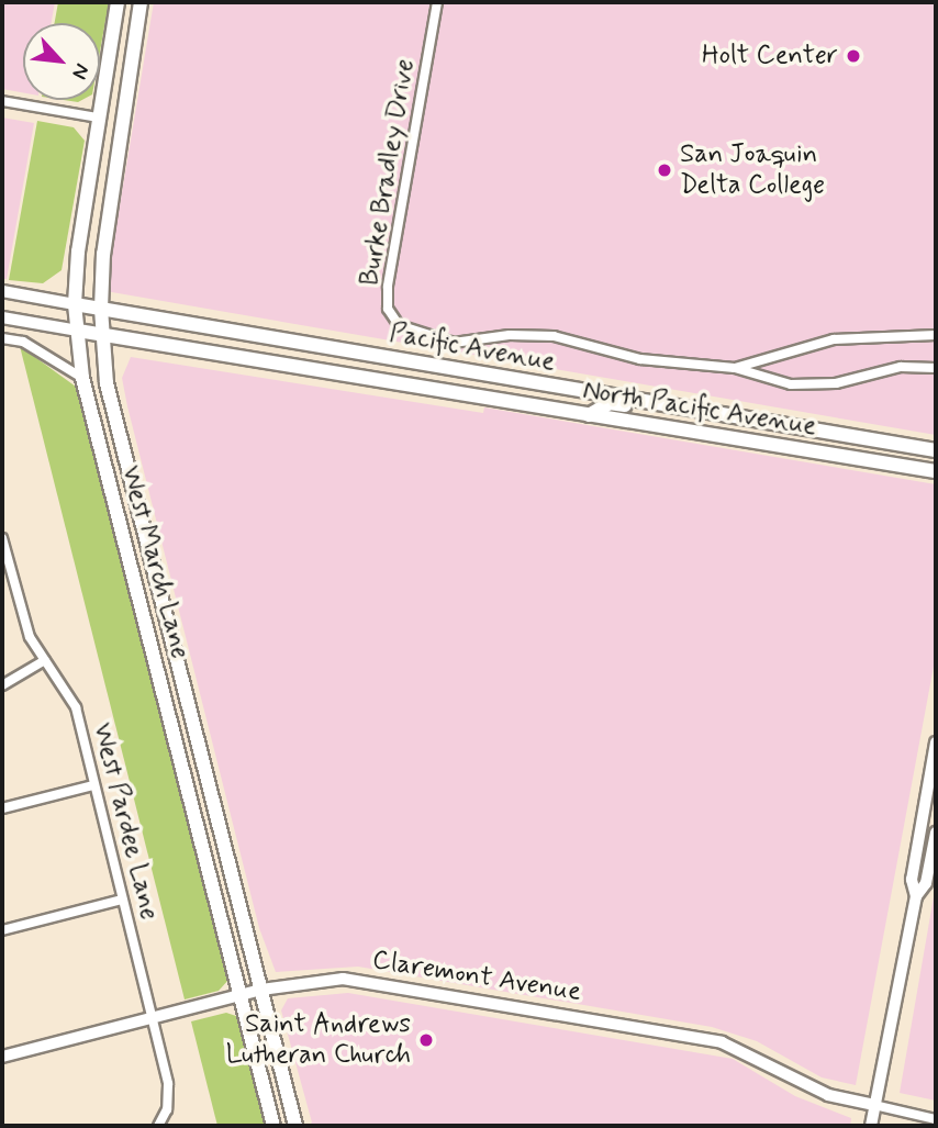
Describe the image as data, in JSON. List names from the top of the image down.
{
  "streets": {
    "main road": ["Pacific Avenue", "North Pacific Avenue", "West March Lane"],
    "street": ["Burke Bradley Drive", "West Pardee Lane", "Claremont Avenue"]
  },
  "crossings": [
    ["Pacific Avenue", "West March Lane"],
    ["North Pacific Avenue", "West March Lane"],
    ["West March Lane", "Claremont Avenue"],
    ["West Pardee Lane", "Claremont Avenue"]
  ],
  "places": ["Holt Center", "San Joaquin Delta College", "Saint Andrews Lutheran Church"],
  "north": "bottom right"
}
